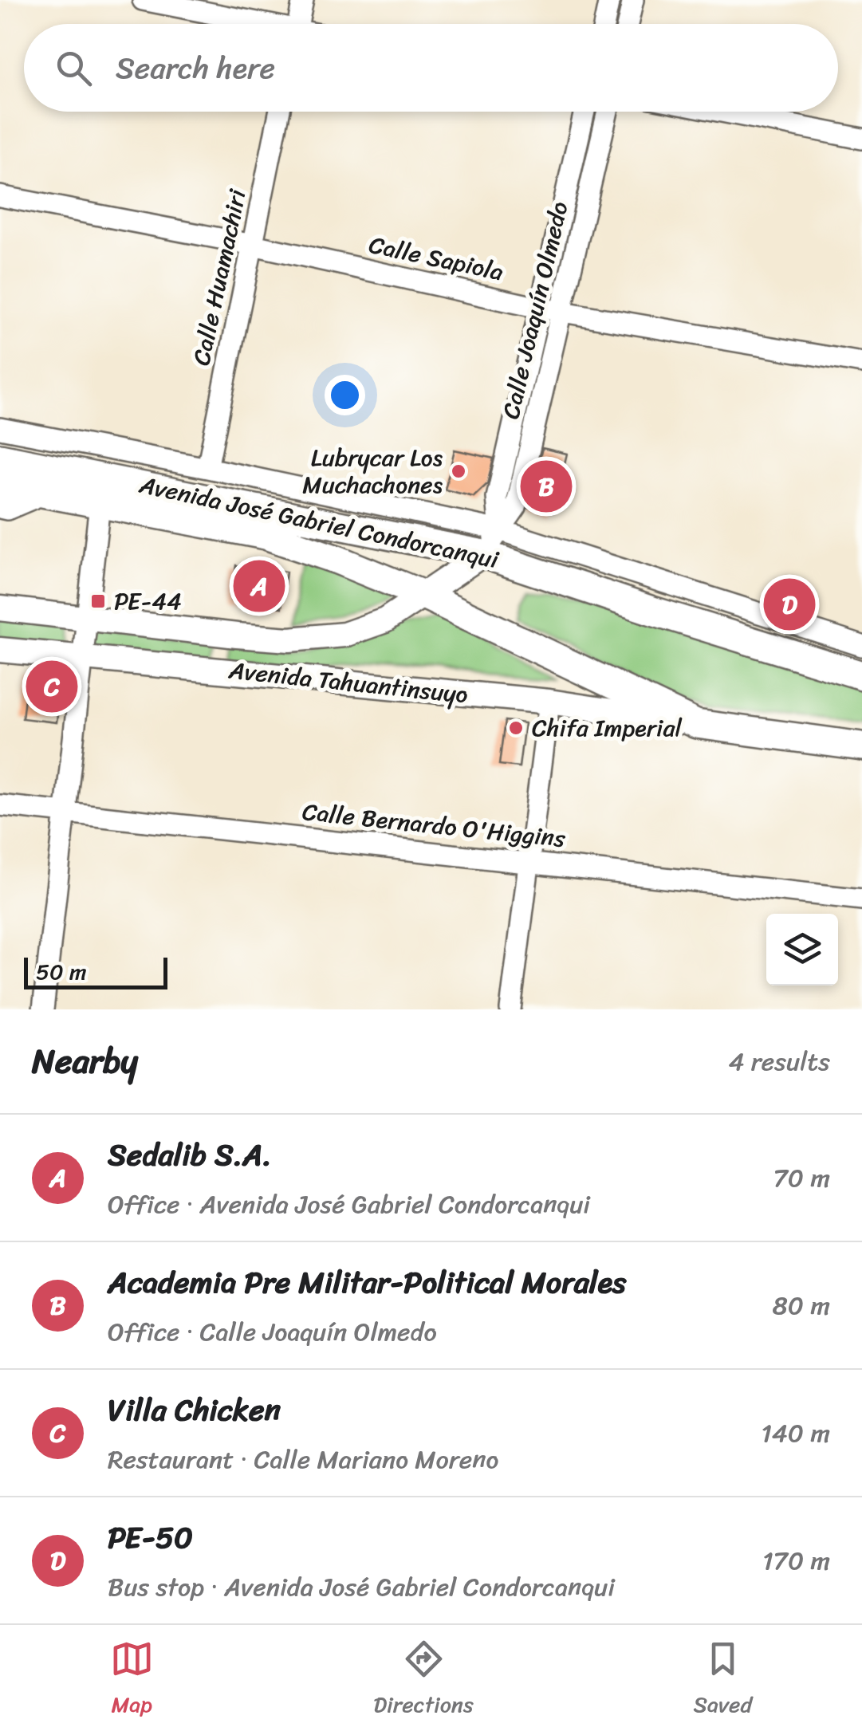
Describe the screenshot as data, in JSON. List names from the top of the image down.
{
  "streets": {
    "highway": ["Avenida José Gabriel Condorcanqui"],
    "main road": ["Avenida Tahuantinsuyo"],
    "street": [
      "Calle Sapiola",
      "Calle Huamachiri",
      "Calle Joaquín Olmedo",
      "Calle Bernardo O'Higgins"
    ]
  },
  "crossings": [
    ["Calle Sapiola", "Calle Huamachiri"],
    ["Calle Sapiola", "Calle Joaquín Olmedo"],
    ["Calle Huamachiri", "Avenida José Gabriel Condorcanqui"],
    ["Calle Joaquín Olmedo", "Avenida José Gabriel Condorcanqui"],
    ["Calle Joaquín Olmedo", "Avenida Tahuantinsuyo"],
    ["Avenida José Gabriel Condorcanqui", "Avenida Tahuantinsuyo"]
  ],
  "places": {
    "other": ["Lubrycar Los Muchachones", "Chifa Imperial"],
    "transit": ["PE-44"]
  },
  "scale_bar": "50 m",
  "page": {
    "search": "Search here",
    "pins": [
      "B",
      "A",
      "D",
      "C"
    ],
    "scale": "50 m",
    "heading": ["Nearby", "4 results"],
    "list": [
      {
        "mark": "A",
        "name": "Sedalib S.A.",
        "note": "Office · Avenida José Gabriel Condorcanqui",
        "value": "70 m"
      },
      {
        "mark": "B",
        "name": "Academia Pre Militar-Political Morales",
        "note": "Office · Calle Joaquín Olmedo",
        "value": "80 m"
      },
      {
        "mark": "C",
        "name": "Villa Chicken",
        "note": "Restaurant · Calle Mariano Moreno",
        "value": "140 m"
      },
      {
        "mark": "D",
        "name": "PE-50",
        "note": "Bus stop · Avenida José Gabriel Condorcanqui",
        "value": "170 m"
      }
    ],
    "nav": ["Map", "Directions", "Saved"]
  }
}
